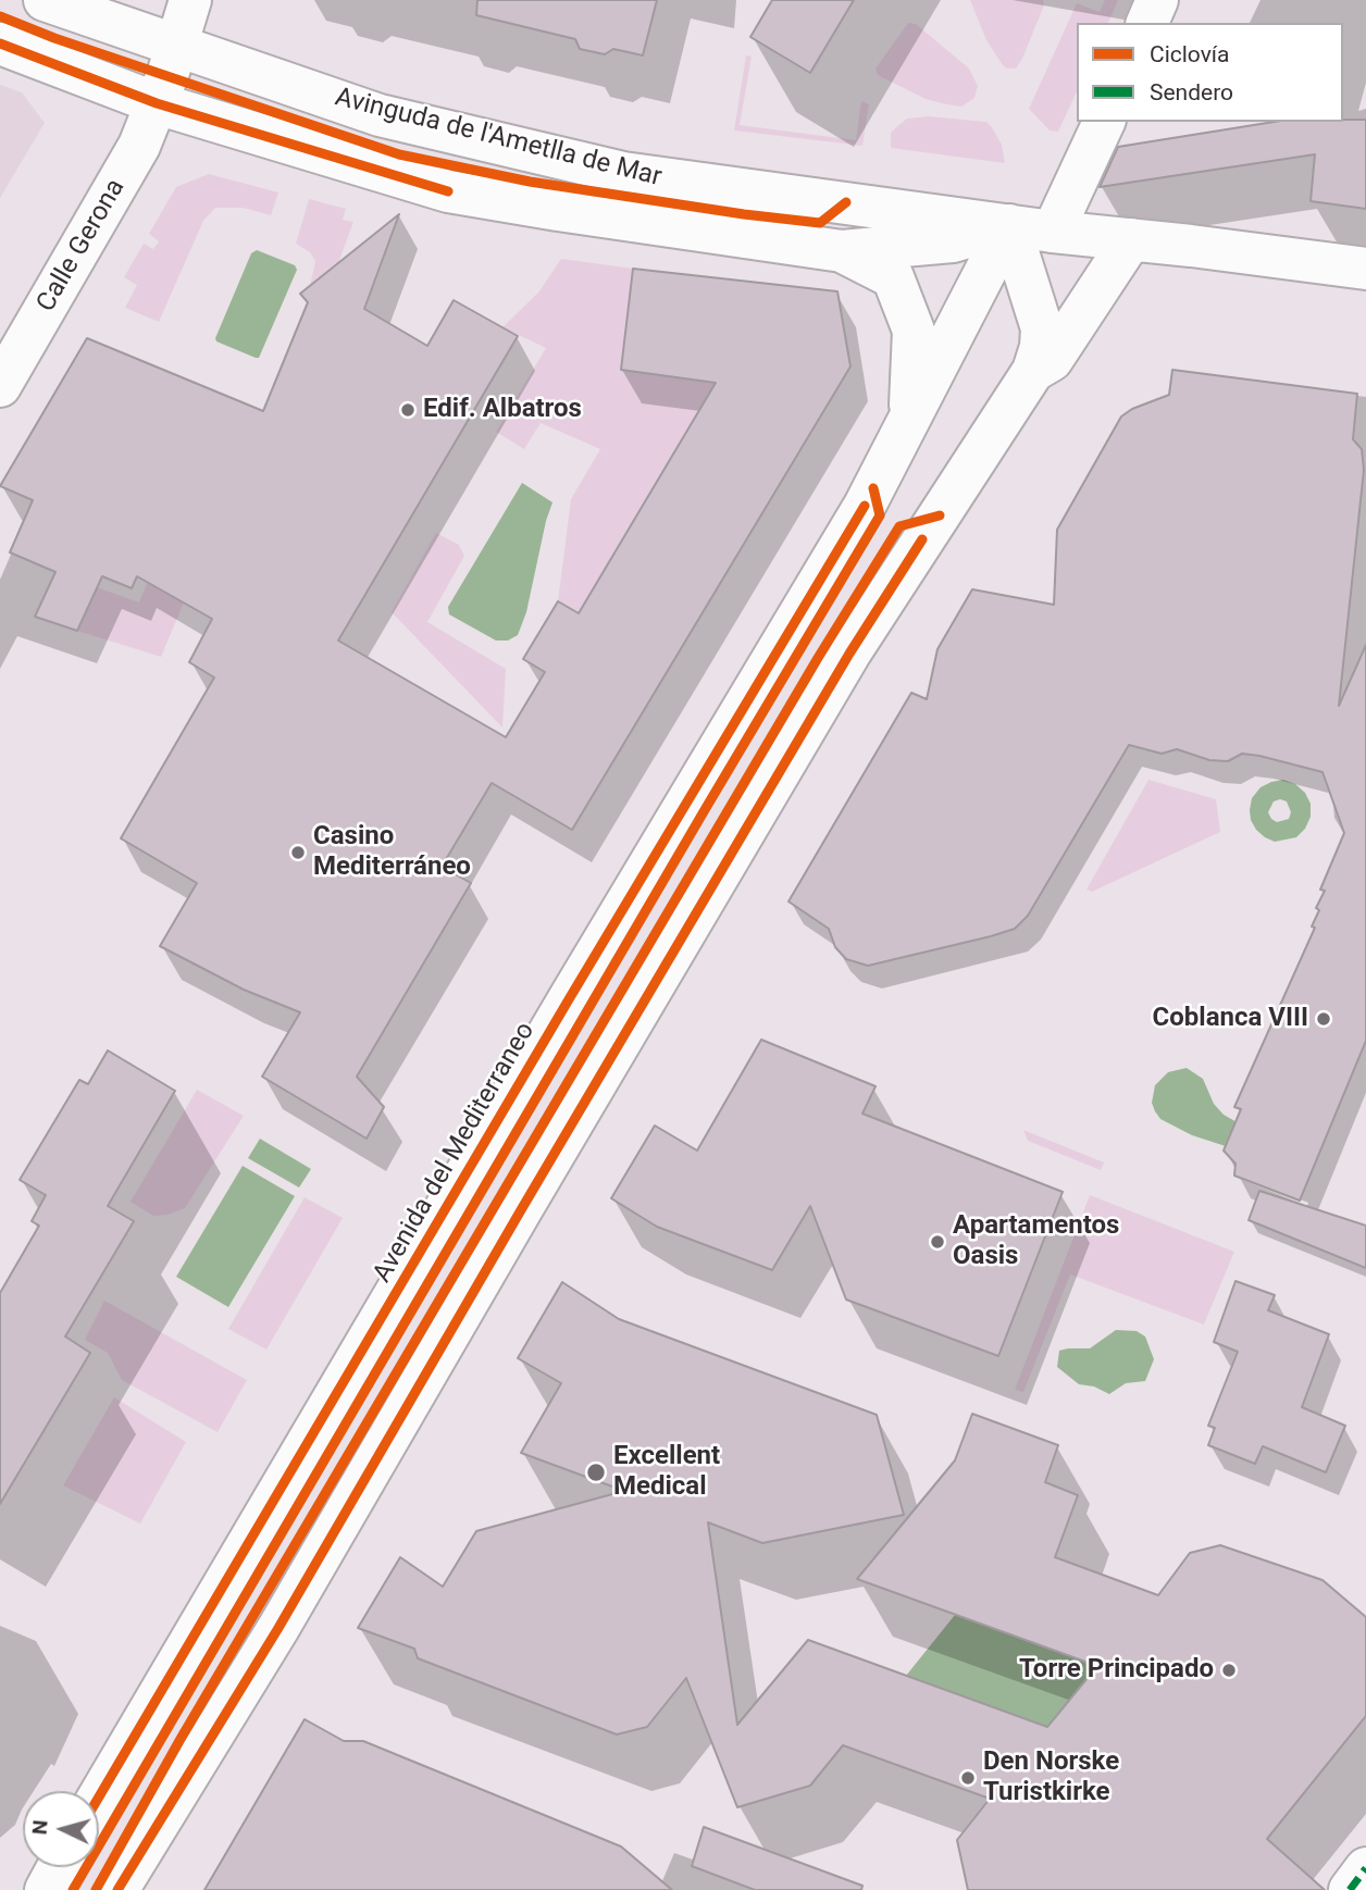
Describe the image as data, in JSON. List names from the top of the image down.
{
  "streets": {
    "street": ["Avinguda de l'Ametlla de Mar", "Calle Gerona", "Avenida del Mediterraneo"]
  },
  "crossings": [
    ["Avinguda de l'Ametlla de Mar", "Calle Gerona"],
    ["Avinguda de l'Ametlla de Mar", "Avenida del Mediterraneo"]
  ],
  "places": [
    "Edif. Albatros",
    "Casino Mediterráneo",
    "Coblanca VIII",
    "Apartamentos Oasis",
    "Excellent Medical",
    "Torre Principado",
    "Den Norske Turistkirke"
  ],
  "legend": ["Ciclovía", "Sendero"],
  "north": "left"
}
